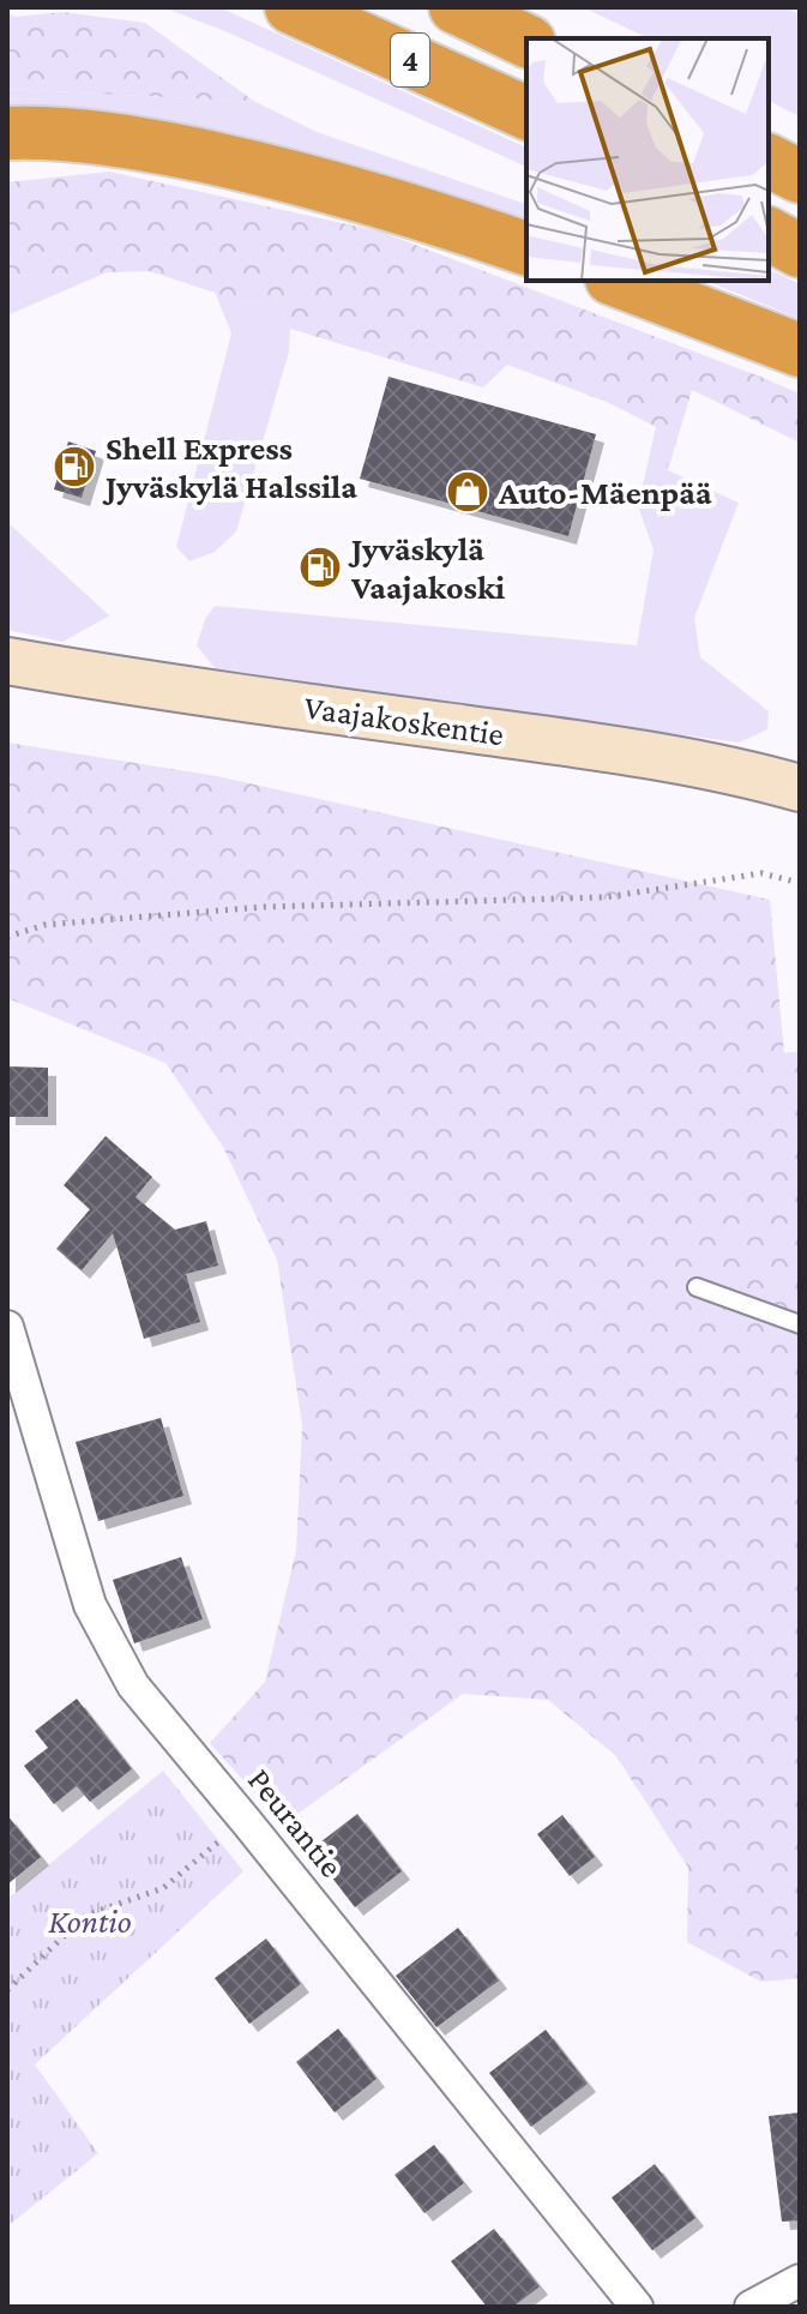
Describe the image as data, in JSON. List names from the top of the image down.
{
  "streets": {
    "highway": ["4"],
    "main road": ["Vaajakoskentie"],
    "street": ["Peurantie"]
  },
  "parks": ["Kontio"],
  "places": {
    "fuel station": ["Shell Express Jyväskylä Halssila", "Jyväskylä Vaajakoski"],
    "shop": ["Auto-Mäenpää"]
  }
}
